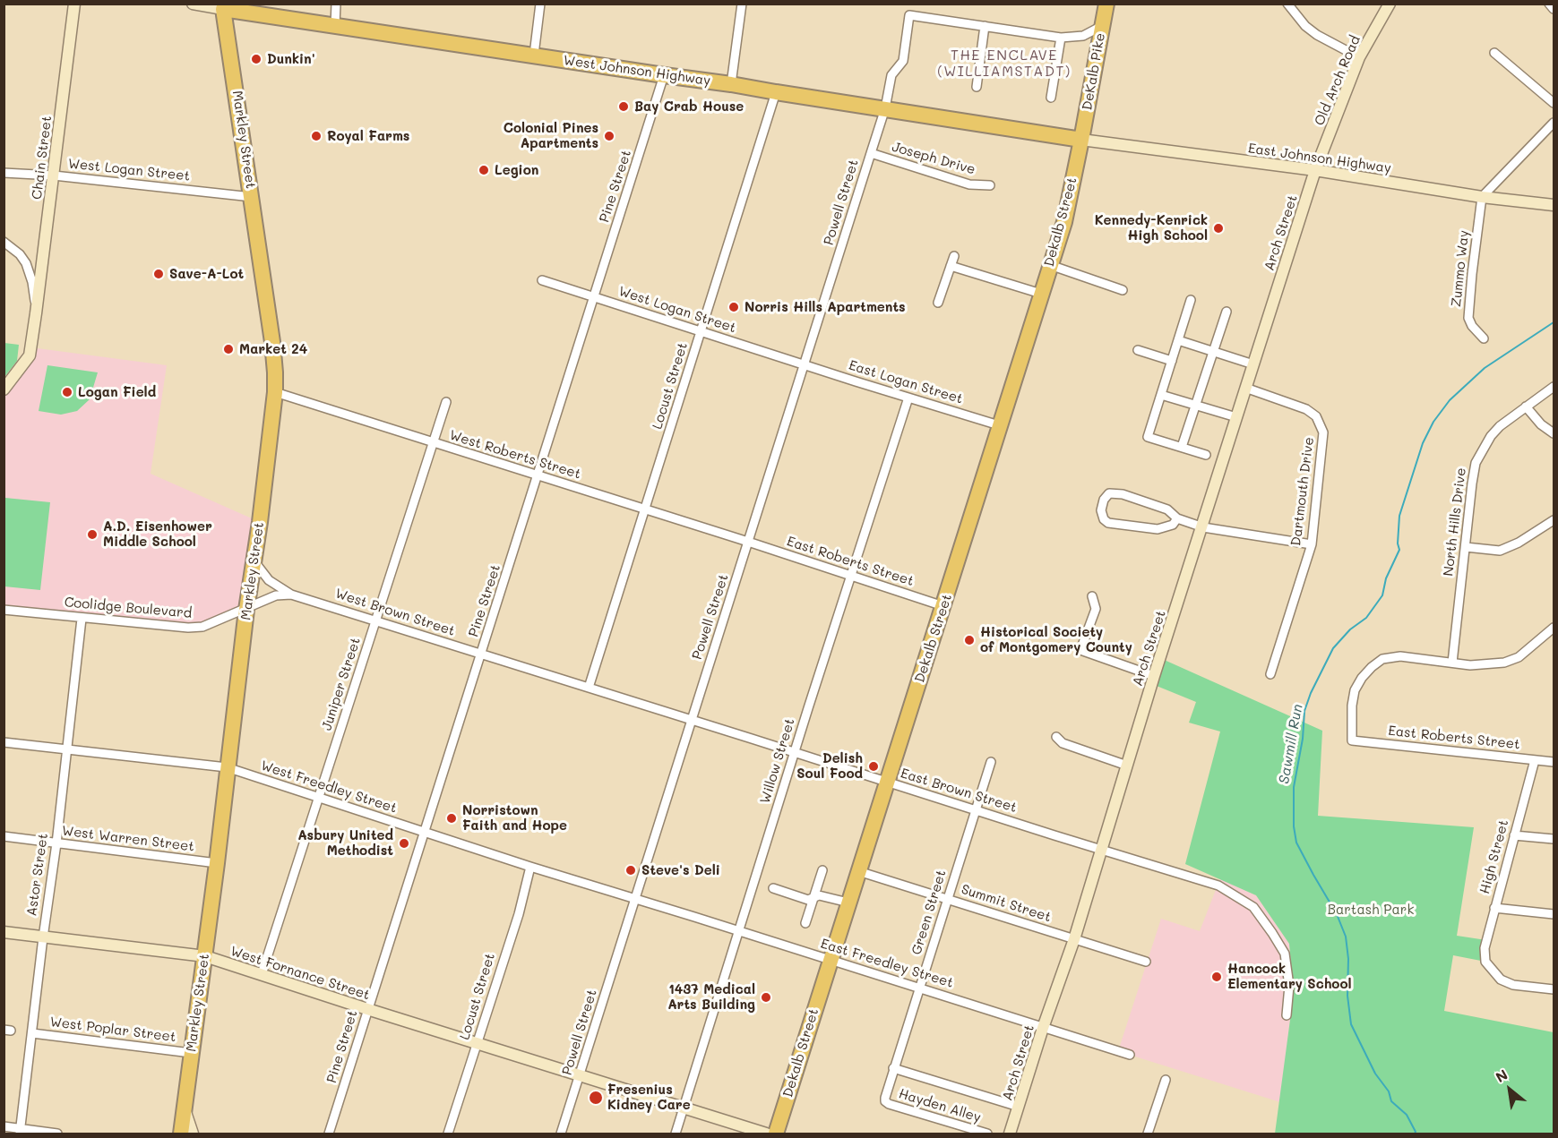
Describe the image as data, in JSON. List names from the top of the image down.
{
  "streets": {
    "highway": [
      "West Johnson Highway",
      "DeKalb Pike",
      "Markley Street",
      "Dekalb Street"
    ],
    "street": [
      "Old Arch Road",
      "Chain Street",
      "Joseph Drive",
      "East Johnson Highway",
      "West Logan Street",
      "Pine Street",
      "Powell Street",
      "Arch Street",
      "Zummo Way",
      "East Logan Street",
      "Locust Street",
      "West Roberts Street",
      "Dartmouth Drive",
      "North Hills Drive",
      "East Roberts Street",
      "Coolidge Boulevard",
      "West Brown Street",
      "Juniper Street",
      "Willow Street",
      "West Freedley Street",
      "East Brown Street",
      "West Warren Street",
      "High Street",
      "Astor Street",
      "Summit Street",
      "Green Street",
      "East Freedley Street",
      "West Fornance Street",
      "West Poplar Street",
      "Hayden Alley"
    ]
  },
  "crossings": [
    ["West Johnson Highway", "DeKalb Pike"],
    ["West Johnson Highway", "Markley Street"],
    ["West Johnson Highway", "East Johnson Highway"],
    ["West Johnson Highway", "Pine Street"],
    ["West Johnson Highway", "Powell Street"],
    ["West Johnson Highway", "Dekalb Street"],
    ["West Johnson Highway", "Locust Street"],
    ["DeKalb Pike", "East Johnson Highway"],
    ["DeKalb Pike", "Dekalb Street"],
    ["Old Arch Road", "East Johnson Highway"],
    ["Old Arch Road", "Arch Street"],
    ["Markley Street", "West Logan Street"],
    ["Markley Street", "West Roberts Street"],
    ["Markley Street", "Coolidge Boulevard"],
    ["Markley Street", "West Freedley Street"],
    ["Markley Street", "West Warren Street"],
    ["Markley Street", "West Fornance Street"],
    ["Markley Street", "West Poplar Street"],
    ["Chain Street", "West Logan Street"],
    ["Joseph Drive", "Powell Street"],
    ["East Johnson Highway", "Dekalb Street"],
    ["East Johnson Highway", "Arch Street"],
    ["East Johnson Highway", "Zummo Way"],
    ["West Logan Street", "Pine Street"],
    ["West Logan Street", "Powell Street"],
    ["West Logan Street", "East Logan Street"],
    ["West Logan Street", "Locust Street"],
    ["Pine Street", "West Roberts Street"],
    ["Pine Street", "West Brown Street"],
    ["Pine Street", "West Freedley Street"],
    ["Pine Street", "West Fornance Street"],
    ["Powell Street", "East Logan Street"],
    ["Powell Street", "West Roberts Street"],
    ["Powell Street", "East Roberts Street"],
    ["Powell Street", "West Brown Street"],
    ["Powell Street", "West Freedley Street"],
    ["Powell Street", "East Brown Street"],
    ["Powell Street", "East Freedley Street"],
    ["Powell Street", "West Fornance Street"],
    ["Dekalb Street", "East Logan Street"],
    ["Dekalb Street", "East Roberts Street"],
    ["Dekalb Street", "East Brown Street"],
    ["Dekalb Street", "Summit Street"],
    ["Dekalb Street", "East Freedley Street"],
    ["Arch Street", "Dartmouth Drive"],
    ["Arch Street", "East Brown Street"],
    ["Arch Street", "Summit Street"],
    ["Arch Street", "East Freedley Street"],
    ["East Logan Street", "Willow Street"],
    ["Locust Street", "West Roberts Street"],
    ["Locust Street", "West Brown Street"],
    ["Locust Street", "West Freedley Street"],
    ["Locust Street", "West Fornance Street"],
    ["West Roberts Street", "East Roberts Street"],
    ["West Roberts Street", "Juniper Street"],
    ["North Hills Drive", "East Roberts Street"],
    ["East Roberts Street", "Willow Street"],
    ["East Roberts Street", "High Street"],
    ["Coolidge Boulevard", "Astor Street"],
    ["West Brown Street", "Juniper Street"],
    ["West Brown Street", "East Brown Street"],
    ["Juniper Street", "West Freedley Street"],
    ["Juniper Street", "West Fornance Street"],
    ["Willow Street", "East Brown Street"],
    ["Willow Street", "East Freedley Street"],
    ["Willow Street", "West Fornance Street"],
    ["West Freedley Street", "Astor Street"],
    ["West Freedley Street", "East Freedley Street"],
    ["East Brown Street", "Green Street"],
    ["West Warren Street", "Astor Street"],
    ["Astor Street", "West Fornance Street"],
    ["Astor Street", "West Poplar Street"],
    ["Summit Street", "Green Street"],
    ["Green Street", "East Freedley Street"],
    ["Green Street", "Hayden Alley"]
  ],
  "districts": ["THE ENCLAVE (WILLIAMSTADT)"],
  "water": ["Sawmill Run"],
  "parks": ["Bartash Park"],
  "places": [
    "Dunkin'",
    "Bay Crab House",
    "Royal Farms",
    "Colonial Pines Apartments",
    "Legion",
    "Kennedy-Kenrick High School",
    "Save-A-Lot",
    "Norris Hills Apartments",
    "Market 24",
    "Logan Field",
    "A.D. Eisenhower Middle School",
    "Historical Society of Montgomery County",
    "Delish Soul Food",
    "Norristown Faith and Hope",
    "Asbury United Methodist",
    "Steve's Deli",
    "Hancock Elementary School",
    "1437 Medical Arts Building",
    "Fresenius Kidney Care"
  ],
  "north": "top left"
}
